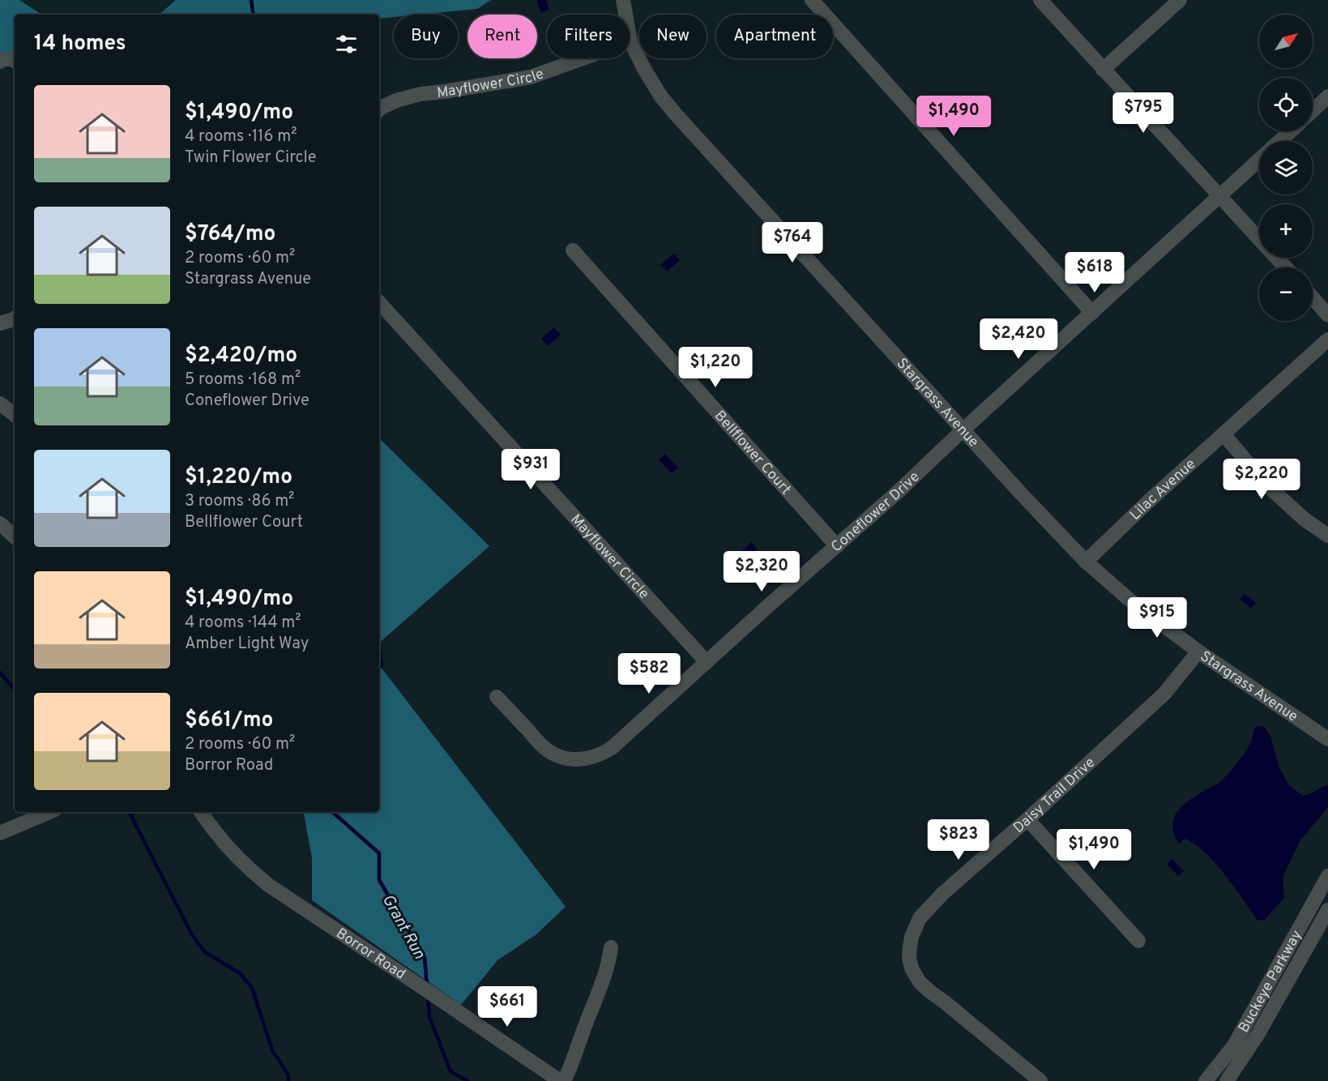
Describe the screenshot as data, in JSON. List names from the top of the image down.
{
  "streets": {
    "street": [
      "Mayflower Circle",
      "Stargrass Avenue",
      "Bellflower Court",
      "Lilac Avenue",
      "Coneflower Drive",
      "Daisy Trail Drive",
      "Borror Road",
      "Buckeye Parkway"
    ]
  },
  "crossings": [
    ["Mayflower Circle", "Stargrass Avenue"],
    ["Mayflower Circle", "Coneflower Drive"],
    ["Stargrass Avenue", "Lilac Avenue"],
    ["Stargrass Avenue", "Coneflower Drive"],
    ["Stargrass Avenue", "Daisy Trail Drive"],
    ["Bellflower Court", "Coneflower Drive"]
  ],
  "water": ["Grant Run"],
  "north": "top right",
  "page": {
    "map_buttons": ["+", "−"],
    "chip": [
      "Buy",
      "Rent",
      "Filters",
      "New",
      "Apartment"
    ],
    "heading": "14 homes",
    "list": [
      {
        "name": "$1,490/mo",
        "note": "4 rooms · 116 m² · Twin Flower Circle"
      },
      {
        "name": "$764/mo",
        "note": "2 rooms · 60 m² · Stargrass Avenue"
      },
      {
        "name": "$2,420/mo",
        "note": "5 rooms · 168 m² · Coneflower Drive"
      },
      {
        "name": "$1,220/mo",
        "note": "3 rooms · 86 m² · Bellflower Court"
      },
      {
        "name": "$1,490/mo",
        "note": "4 rooms · 144 m² · Amber Light Way"
      },
      {
        "name": "$661/mo",
        "note": "2 rooms · 60 m² · Borror Road"
      }
    ],
    "price": [
      "$795",
      "$1,490",
      "$764",
      "$618",
      "$2,420",
      "$1,220",
      "$931",
      "$2,220",
      "$2,320",
      "$915",
      "$582",
      "$823",
      "$1,490",
      "$661"
    ]
  }
}
